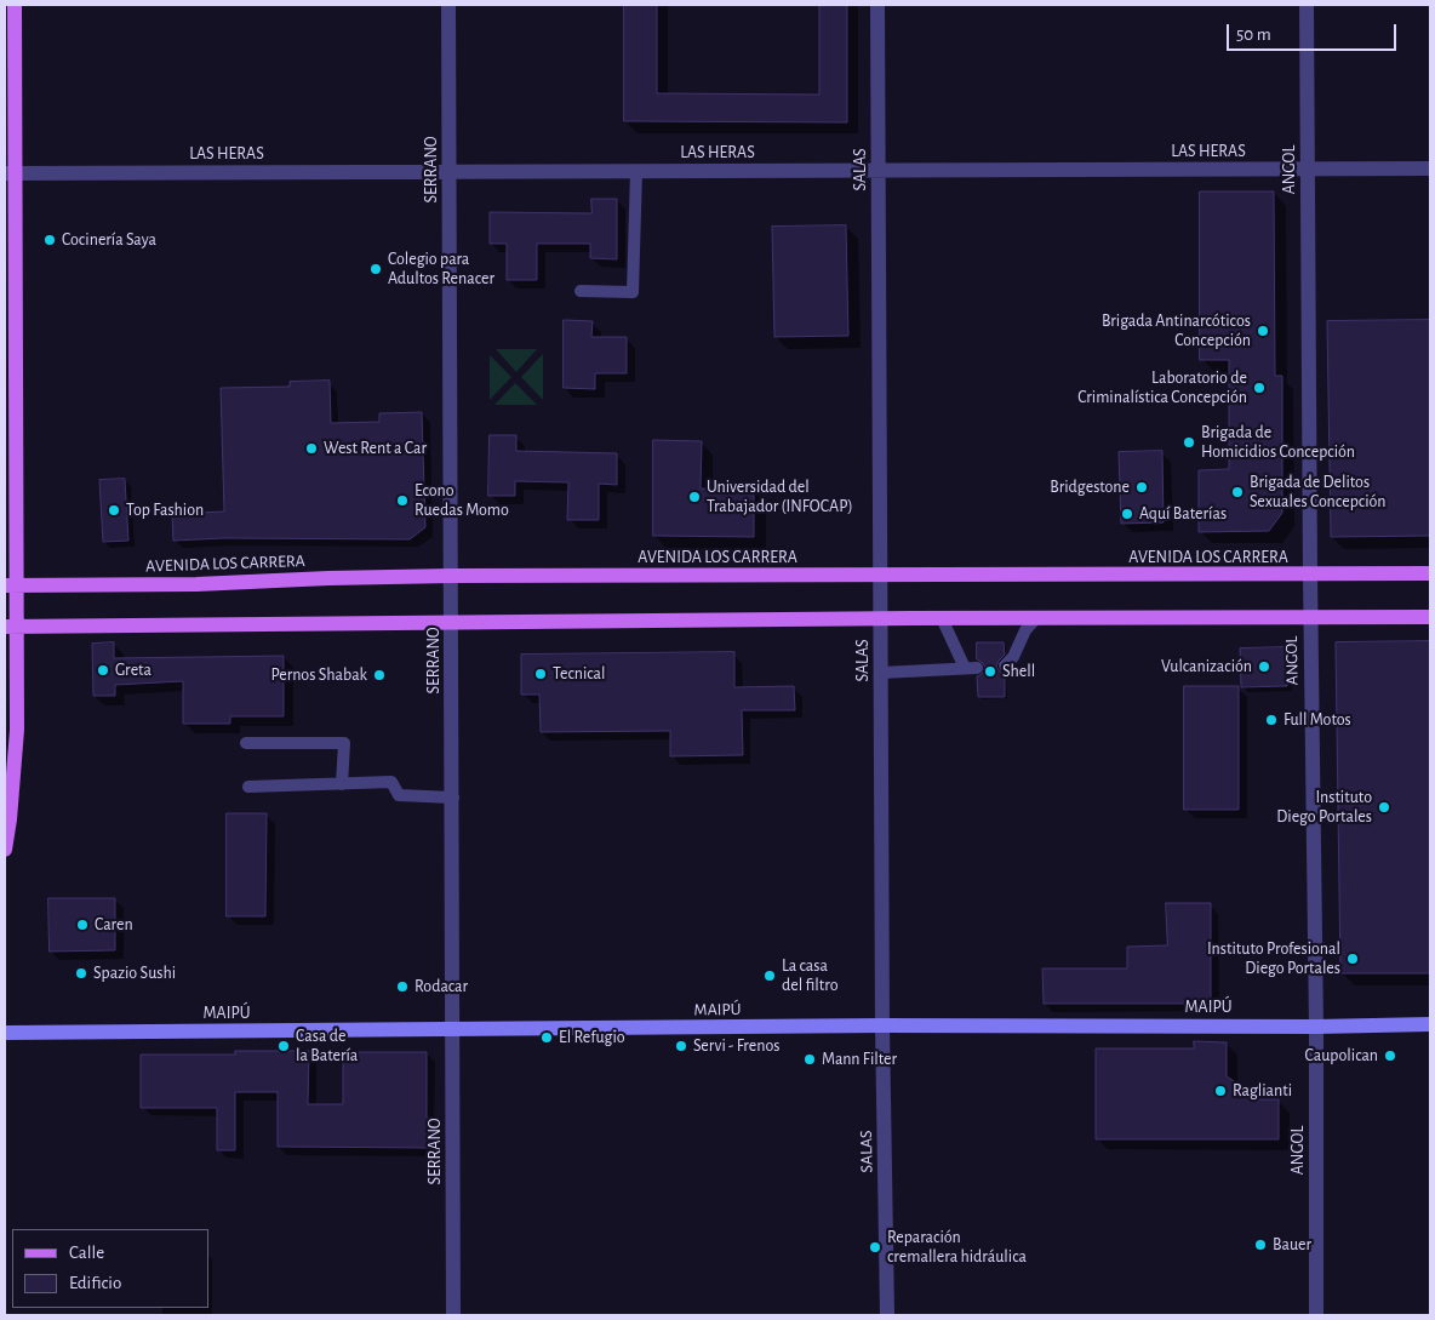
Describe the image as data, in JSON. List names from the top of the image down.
{
  "streets": {
    "main road": ["AVENIDA LOS CARRERA", "MAIPÚ"],
    "street": [
      "LAS HERAS",
      "SERRANO",
      "SALAS",
      "ANGOL"
    ]
  },
  "crossings": [
    ["LAS HERAS", "SERRANO"],
    ["LAS HERAS", "SALAS"],
    ["LAS HERAS", "ANGOL"],
    ["SERRANO", "AVENIDA LOS CARRERA"],
    ["SERRANO", "MAIPÚ"],
    ["SALAS", "AVENIDA LOS CARRERA"],
    ["SALAS", "MAIPÚ"],
    ["ANGOL", "AVENIDA LOS CARRERA"],
    ["ANGOL", "MAIPÚ"]
  ],
  "places": [
    "Cocinería Saya",
    "Colegio para Adultos Renacer",
    "Brigada Antinarcóticos Concepción",
    "Laboratorio de Criminalística Concepción",
    "Brigada de Homicidios Concepción",
    "West Rent a Car",
    "Bridgestone",
    "Brigada de Delitos Sexuales Concepción",
    "Universidad del Trabajador (INFOCAP)",
    "Econo Ruedas Momo",
    "Top Fashion",
    "Aquí Baterías",
    "Vulcanización",
    "Greta",
    "Shell",
    "Tecnical",
    "Pernos Shabak",
    "Full Motos",
    "Instituto Diego Portales",
    "Caren",
    "Instituto Profesional Diego Portales",
    "Spazio Sushi",
    "La casa del filtro",
    "Rodacar",
    "El Refugio",
    "Casa de la Batería",
    "Servi - Frenos",
    "Caupolican",
    "Mann Filter",
    "Raglianti",
    "Bauer",
    "Reparación cremallera hidráulica"
  ],
  "legend": ["Calle", "Edificio"],
  "scale_bar": "50 m"
}
